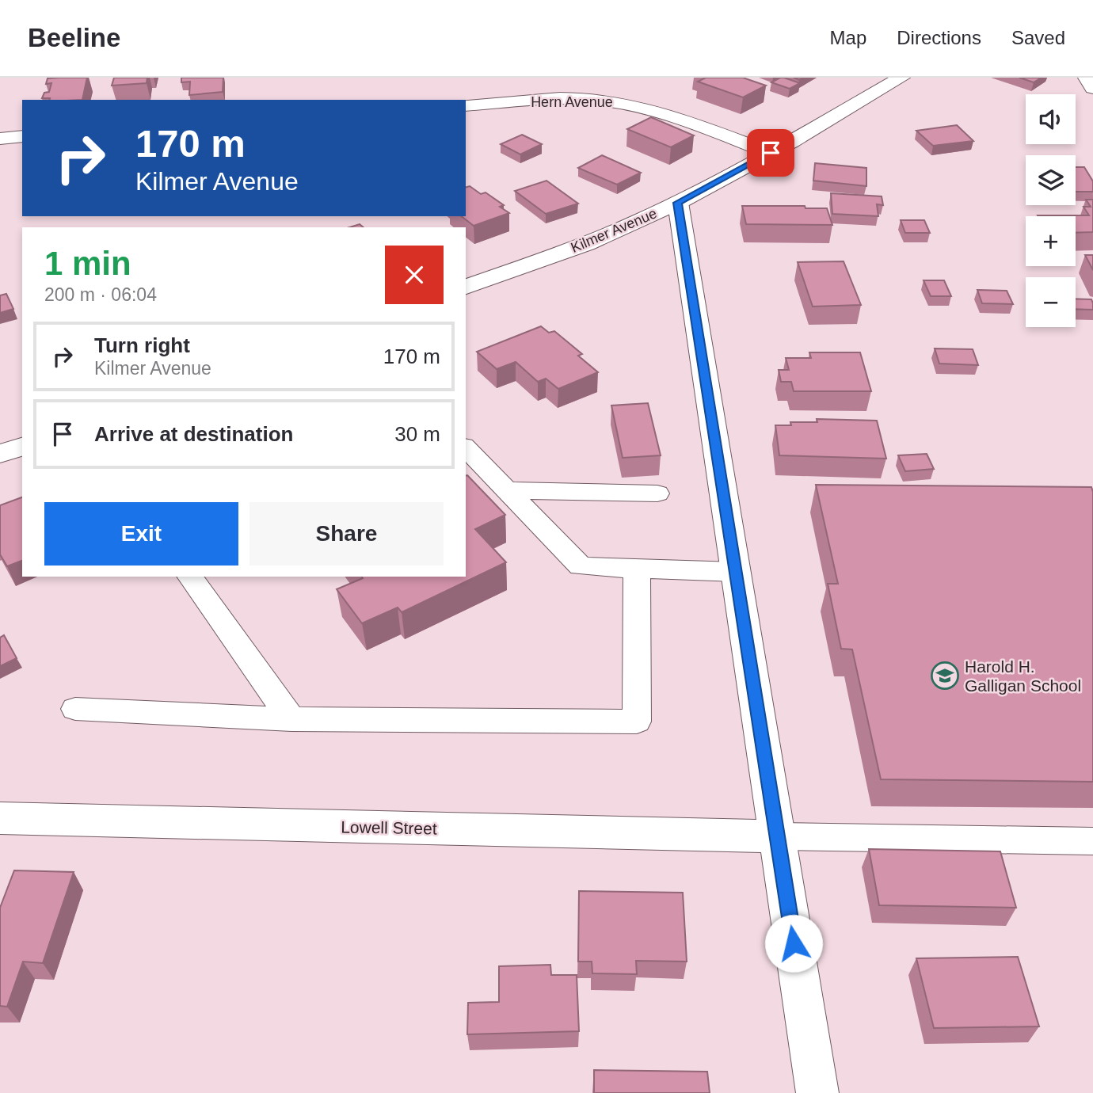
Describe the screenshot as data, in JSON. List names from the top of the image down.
{
  "streets": {
    "street": ["Hern Avenue", "Kilmer Avenue", "Lowell Street"]
  },
  "crossings": [
    ["Hern Avenue", "Kilmer Avenue"]
  ],
  "places": {
    "school or university": ["Harold H. Galligan School"]
  },
  "page": {
    "header": "Beeline",
    "nav": ["Map", "Directions", "Saved"],
    "map_buttons": ["+", "−"],
    "turn": ["170 m", "Kilmer Avenue"],
    "heading": ["1 min", "200 m · 06:04"],
    "list": [
      {
        "name": "Turn right",
        "note": "Kilmer Avenue",
        "value": "170 m"
      },
      {
        "name": "Arrive at destination",
        "value": "30 m"
      }
    ],
    "buttons": ["Exit", "Share"]
  }
}
